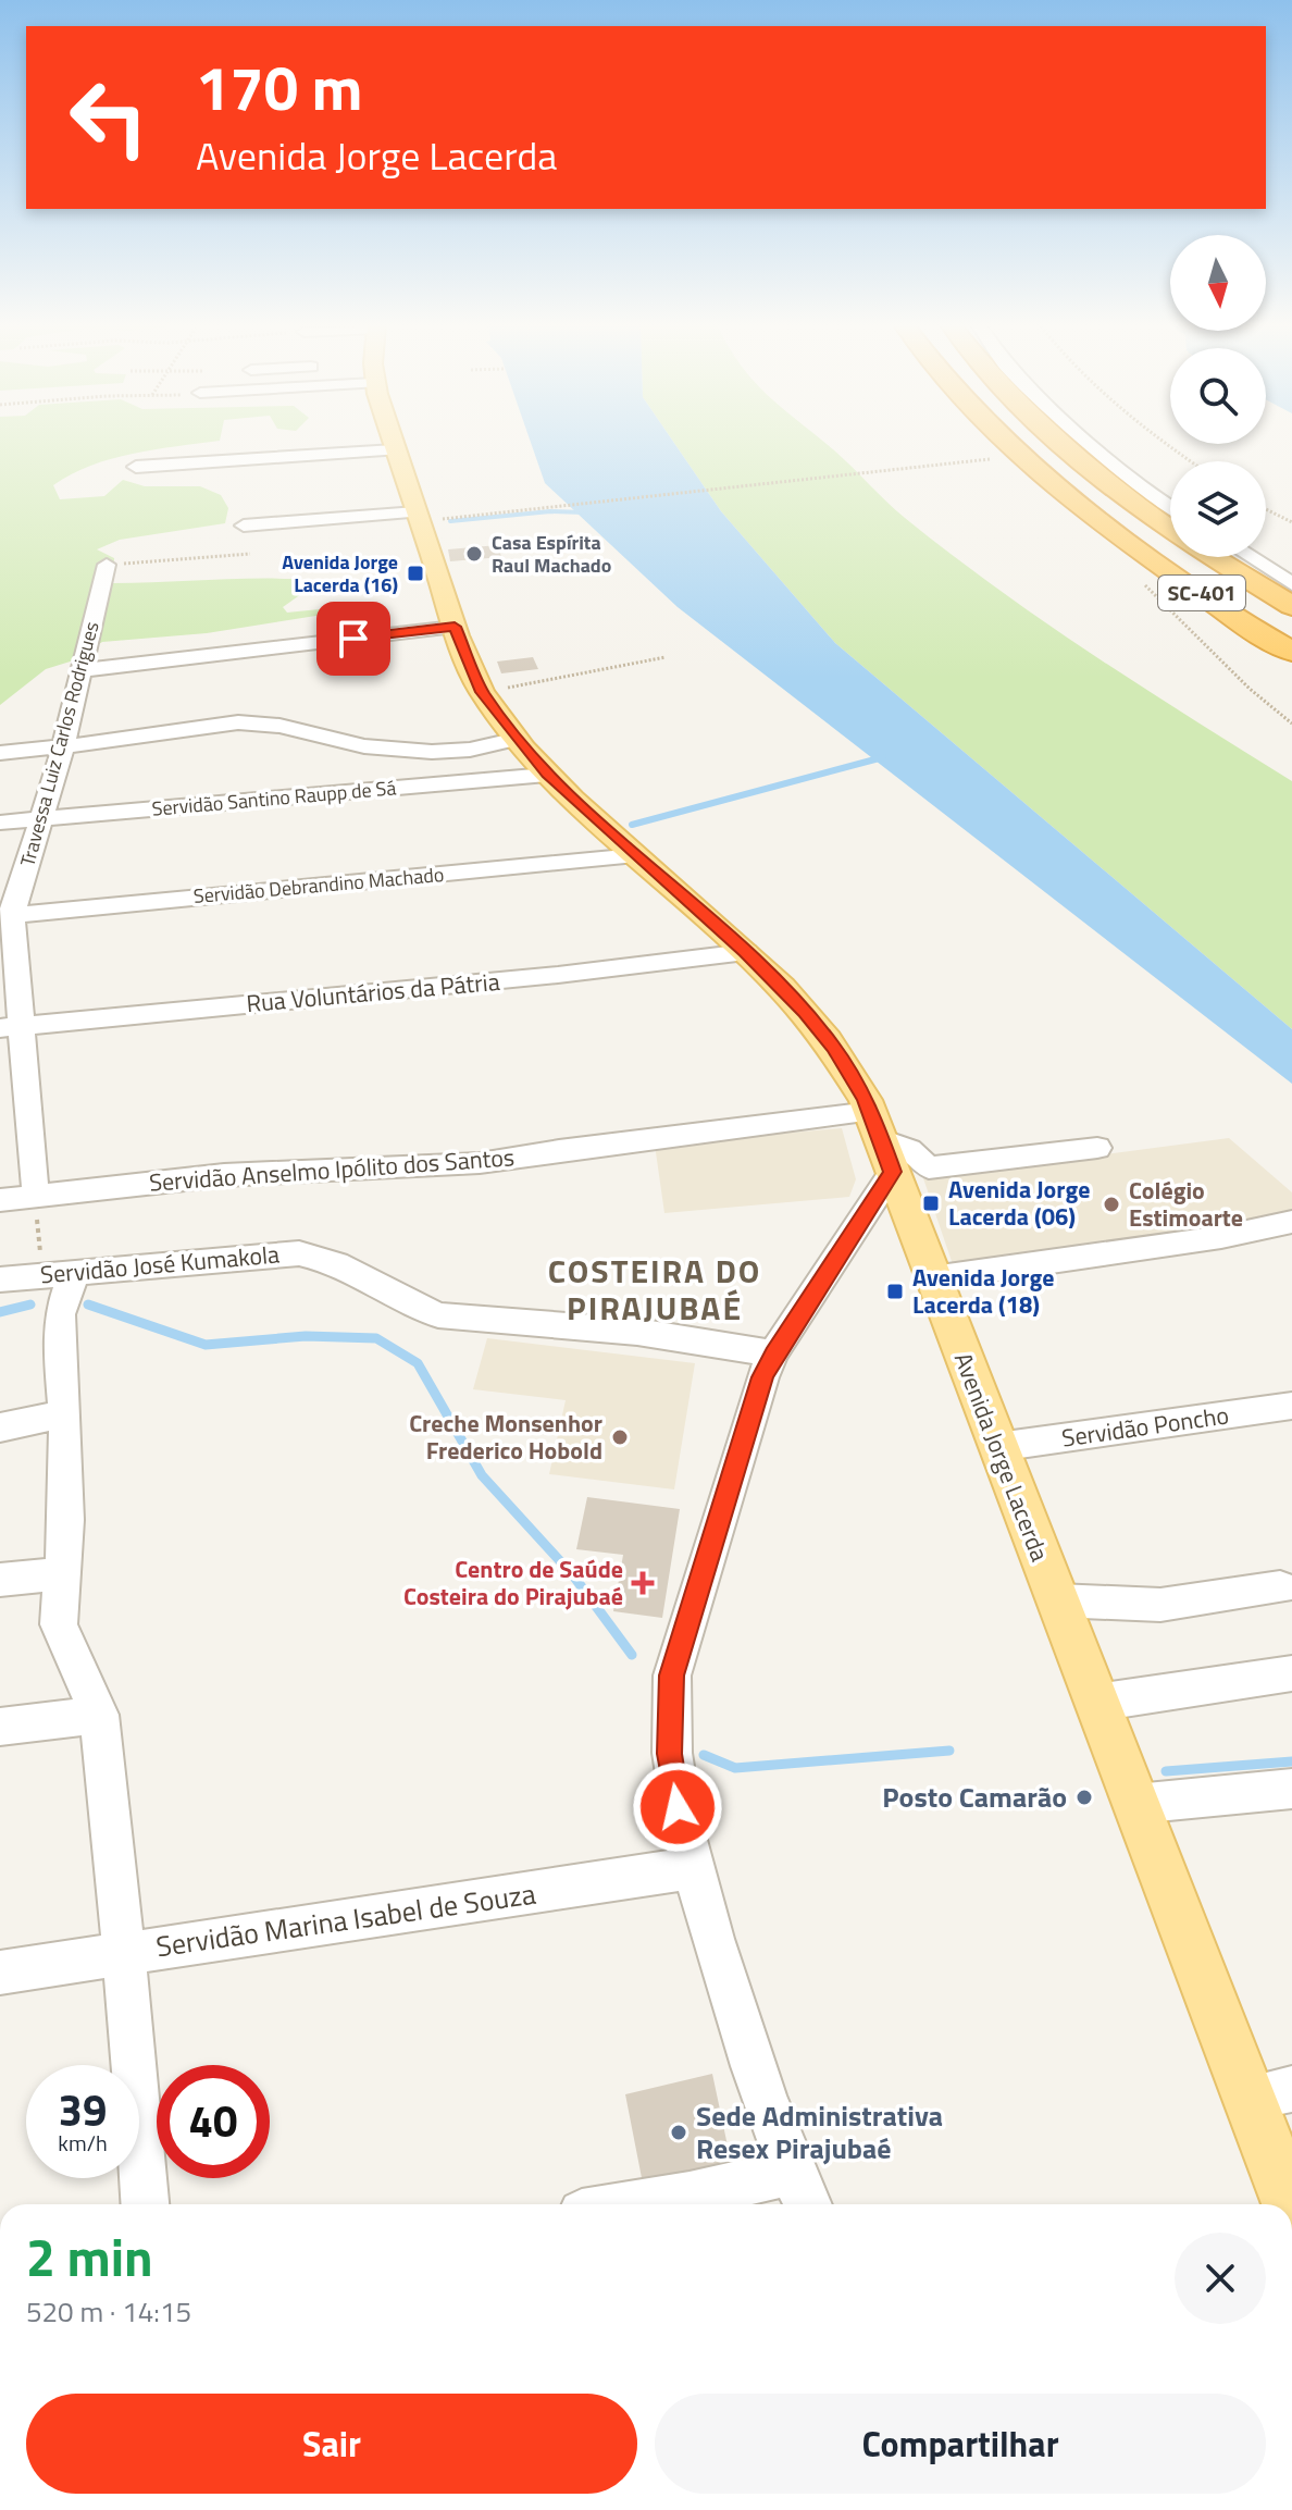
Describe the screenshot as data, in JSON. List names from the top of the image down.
{
  "streets": {
    "highway": ["SC-401"],
    "main road": ["Avenida Jorge Lacerda"],
    "street": [
      "Travessa Luiz Carlos Rodrigues",
      "Servidão Santino Raupp de Sá",
      "Servidão Debrandino Machado",
      "Rua Voluntários da Pátria",
      "Servidão Anselmo Ipólito dos Santos",
      "Servidão José Kumakola",
      "Servidão Poncho",
      "Servidão Marina Isabel de Souza"
    ]
  },
  "crossings": [
    ["Travessa Luiz Carlos Rodrigues", "Servidão Santino Raupp de Sá"],
    ["Travessa Luiz Carlos Rodrigues", "Servidão Debrandino Machado"],
    ["Travessa Luiz Carlos Rodrigues", "Rua Voluntários da Pátria"],
    ["Travessa Luiz Carlos Rodrigues", "Servidão Anselmo Ipólito dos Santos"],
    ["Servidão Santino Raupp de Sá", "Avenida Jorge Lacerda"],
    ["Servidão Debrandino Machado", "Avenida Jorge Lacerda"],
    ["Rua Voluntários da Pátria", "Avenida Jorge Lacerda"],
    ["Servidão Anselmo Ipólito dos Santos", "Avenida Jorge Lacerda"],
    ["Servidão Poncho", "Avenida Jorge Lacerda"]
  ],
  "districts": ["COSTEIRA DO PIRAJUBAÉ"],
  "places": {
    "other": [
      "Casa Espírita Raul Machado",
      "Colégio Estimoarte",
      "Creche Monsenhor Frederico Hobold",
      "Posto Camarão",
      "Sede Administrativa Resex Pirajubaé"
    ],
    "transit": ["Avenida Jorge Lacerda (16)", "Avenida Jorge Lacerda (06)", "Avenida Jorge Lacerda (18)"],
    "health": ["Centro de Saúde Costeira do Pirajubaé"]
  },
  "north": "bottom",
  "page": {
    "turn": ["170 m", "Avenida Jorge Lacerda"],
    "speed": "39 km/h",
    "limit": "40",
    "heading": ["2 min", "520 m · 14:15"],
    "buttons": ["Sair", "Compartilhar"]
  }
}
